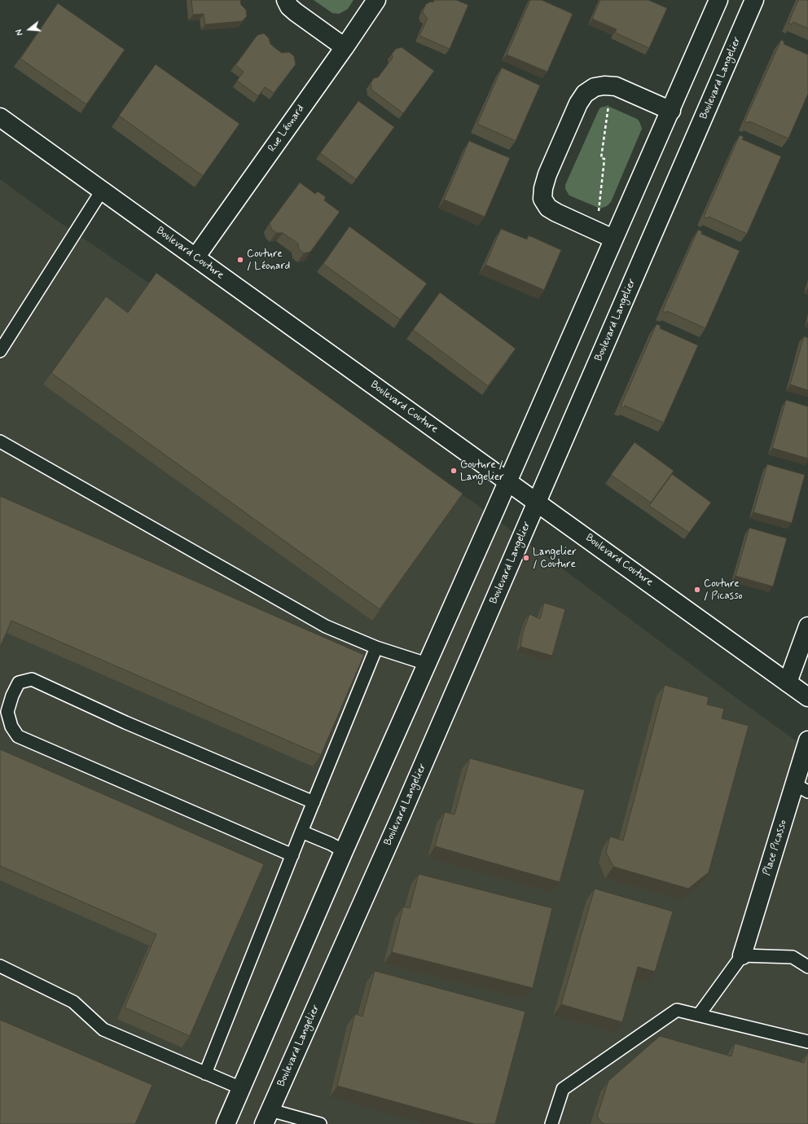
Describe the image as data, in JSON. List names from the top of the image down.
{
  "streets": {
    "main road": [
      "Boulevard Langelier",
      "Rue Léonard",
      "Boulevard Couture",
      "Place Picasso"
    ]
  },
  "crossings": [
    ["Boulevard Langelier", "Boulevard Couture"],
    ["Rue Léonard", "Boulevard Couture"]
  ],
  "places": [
    "Couture / Léonard",
    "Couture / Langelier",
    "Langelier / Couture",
    "Couture / Picasso"
  ],
  "north": "left"
}
